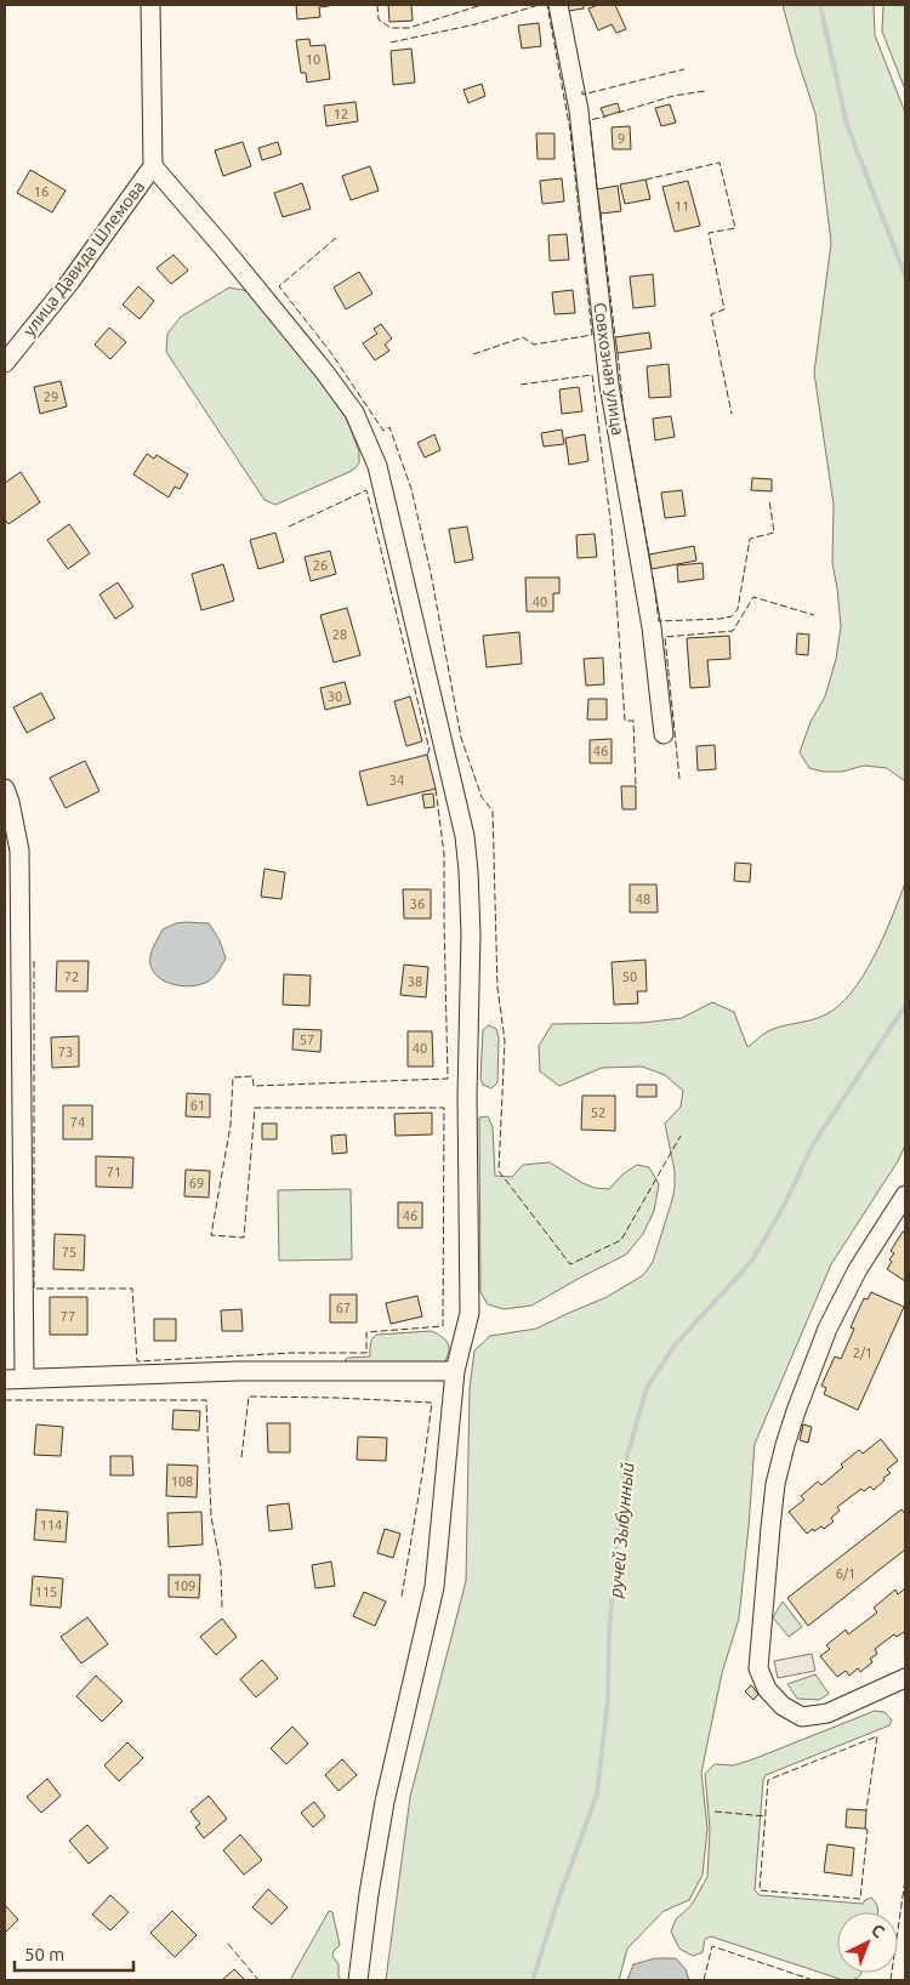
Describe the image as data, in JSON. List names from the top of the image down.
{
  "streets": {
    "street": ["улица Давида Шлемова", "Совхозная улица"]
  },
  "water": ["ручей Зыбунный"],
  "house_numbers": [
    "10",
    "12",
    "9",
    "16",
    "11",
    "29",
    "26",
    "40",
    "28",
    "30",
    "46",
    "34",
    "48",
    "36",
    "72",
    "50",
    "38",
    "57",
    "40",
    "73",
    "61",
    "52",
    "74",
    "71",
    "69",
    "46",
    "75",
    "67",
    "77",
    "2/1",
    "108",
    "114",
    "6/1",
    "109",
    "115"
  ],
  "scale_bar": "50 m",
  "north": "top right"
}
